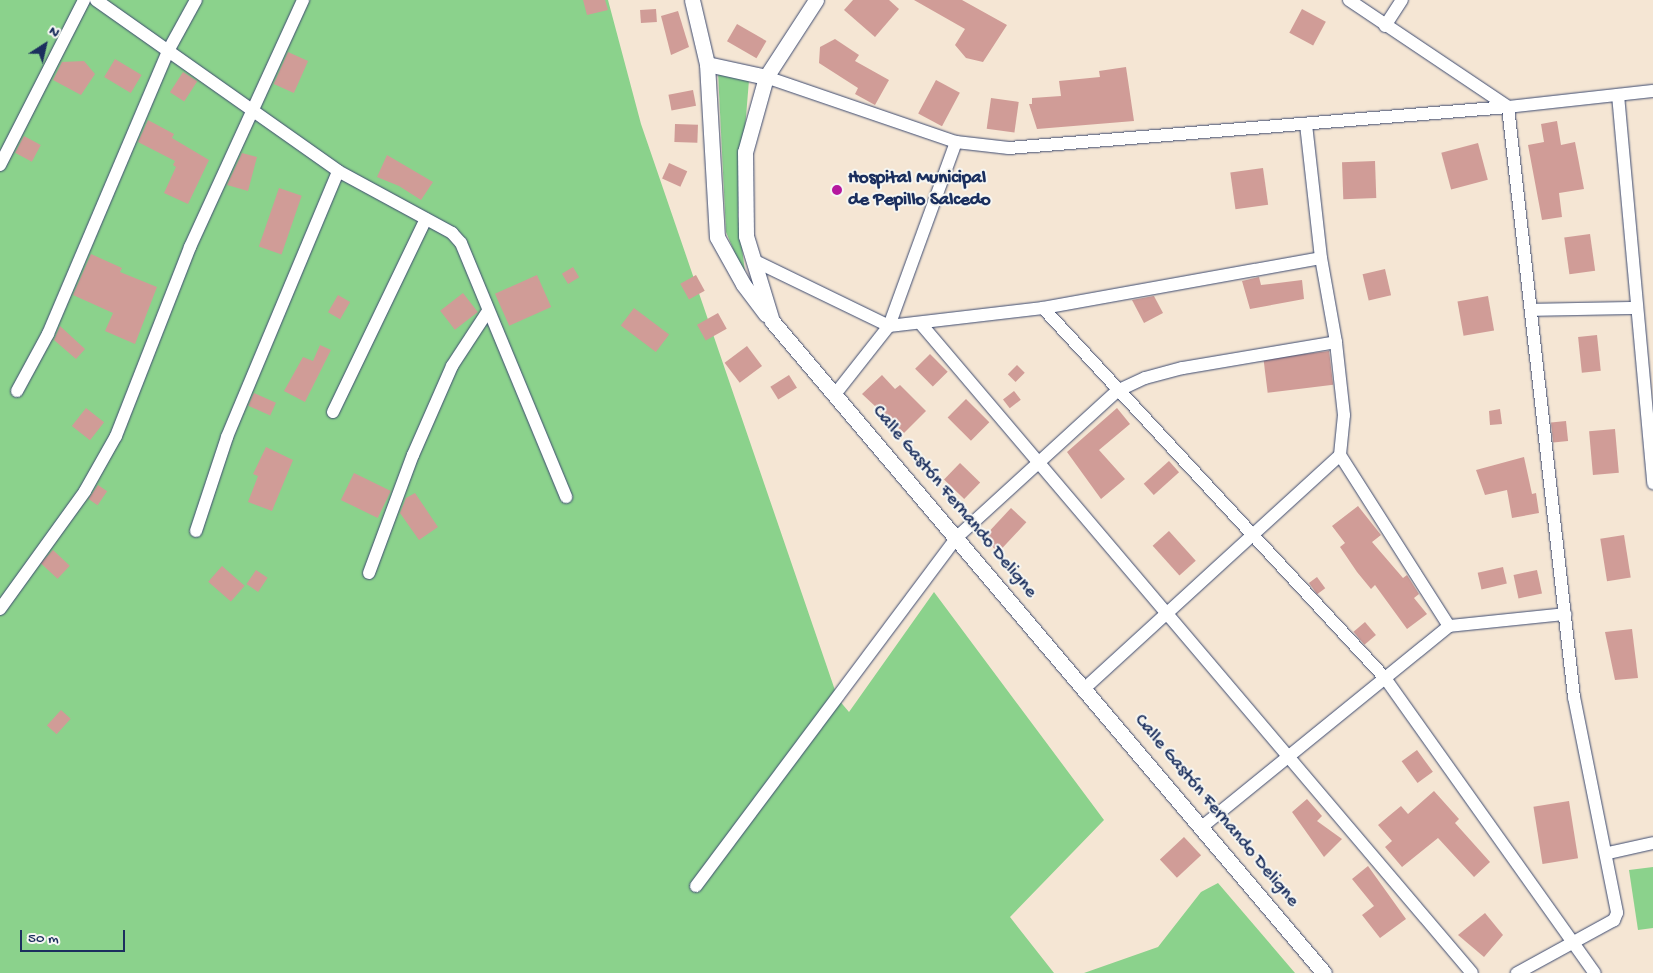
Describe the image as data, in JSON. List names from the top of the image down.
{
  "streets": {
    "street": ["Calle Gastón Fernando Deligne"]
  },
  "places": ["Hospital Municipal de Pepillo Salcedo"],
  "scale_bar": "50 m",
  "north": "top right"
}
